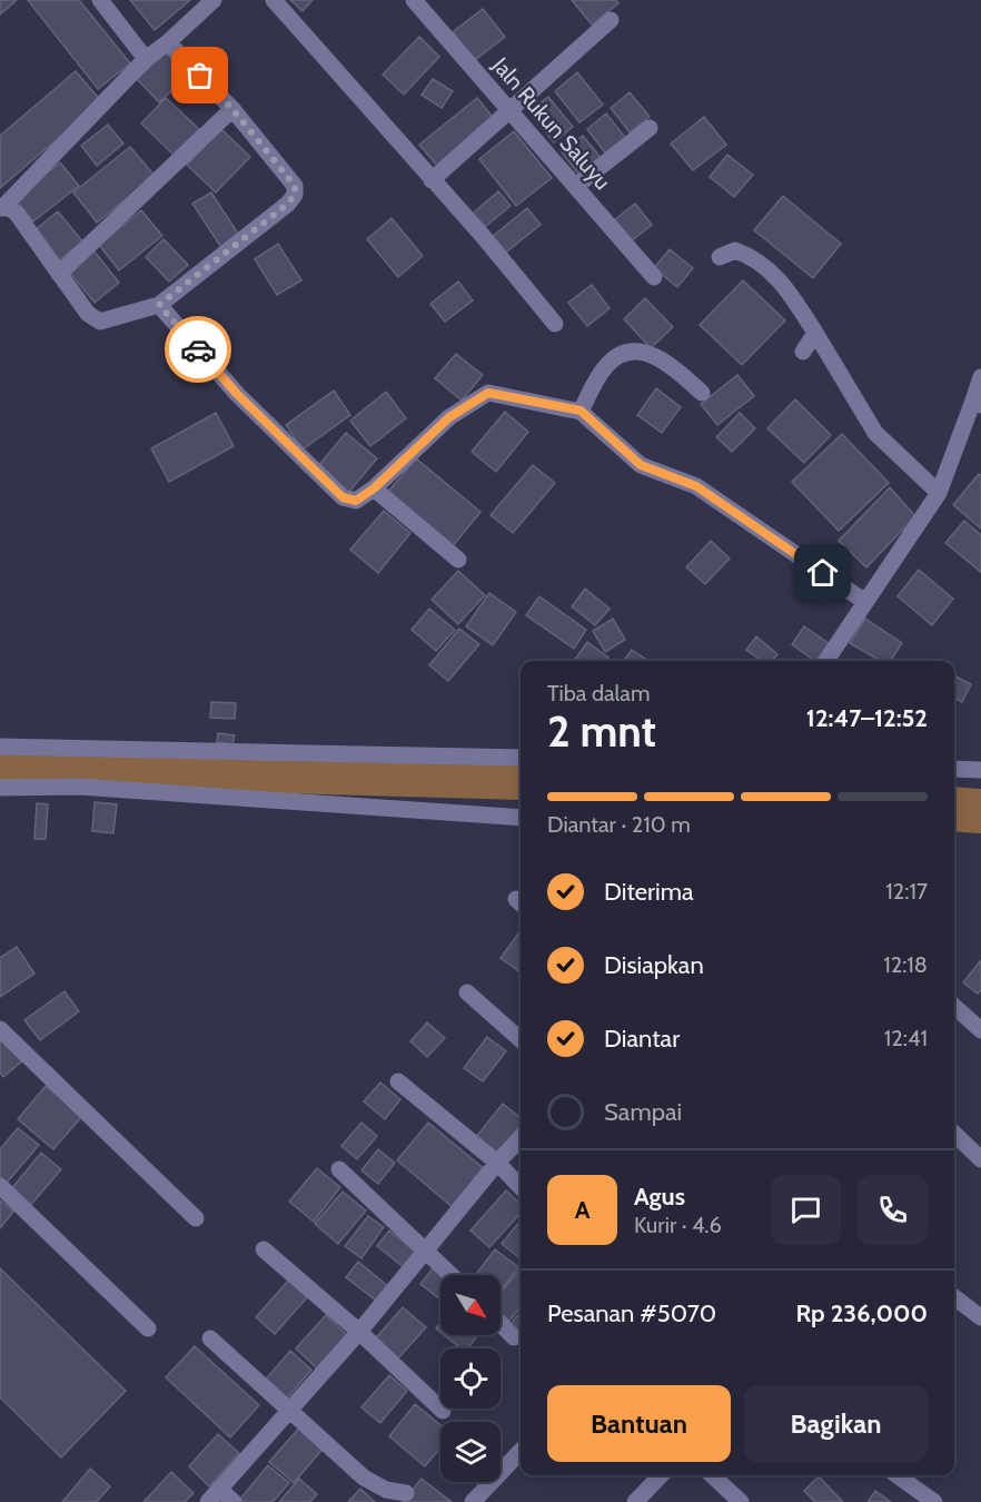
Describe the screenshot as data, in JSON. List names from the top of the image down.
{
  "streets": {
    "street": ["Jaln Rukun Saluyu"]
  },
  "north": "bottom right",
  "page": {
    "heading": ["2 mnt", "Tiba dalam", "12:47–12:52"],
    "panel": [
      "Agus",
      "Kurir · 4.6",
      "Pesanan #5070",
      "Rp 236,000"
    ],
    "bar": "Diantar · 210 m",
    "list": [
      ["Diterima", "12:17"],
      ["Disiapkan", "12:18"],
      ["Diantar", "12:41"],
      "Sampai"
    ],
    "round": "A",
    "buttons": ["Bantuan", "Bagikan"]
  }
}
